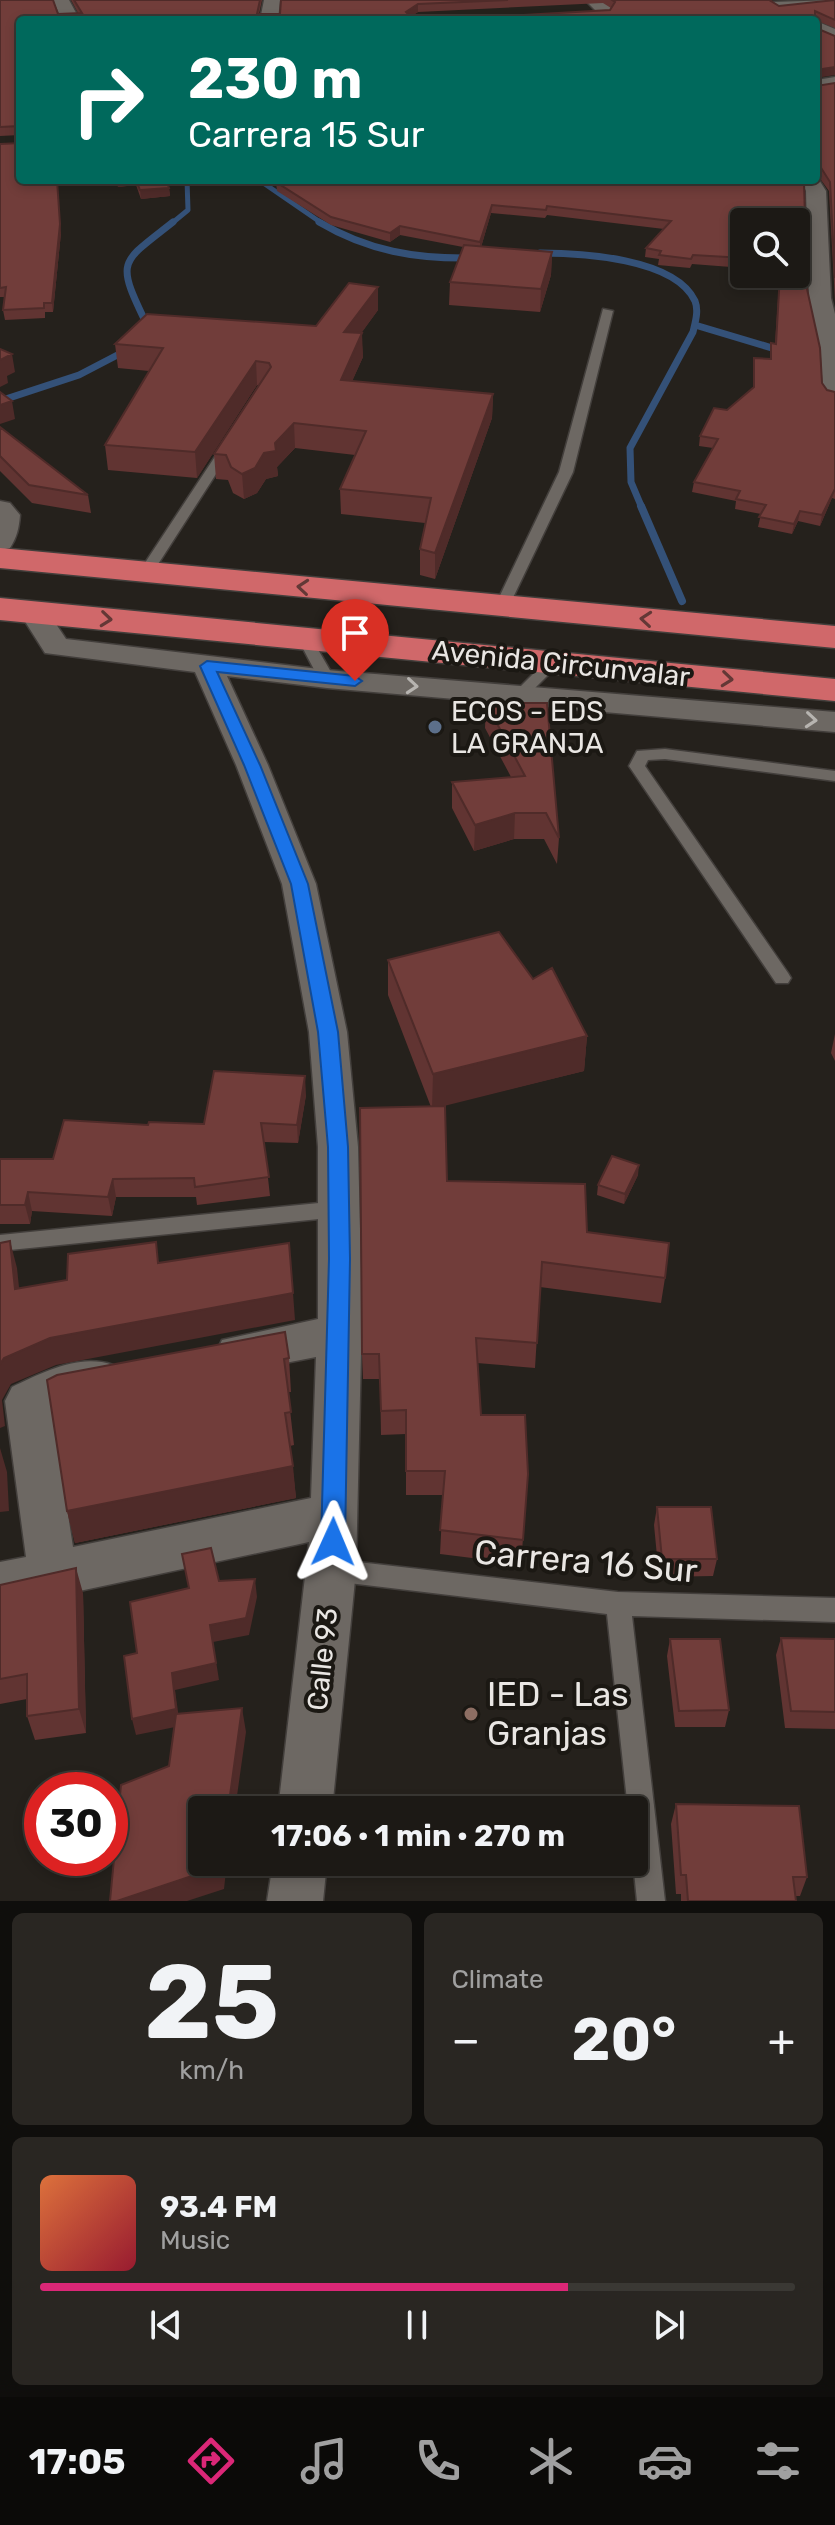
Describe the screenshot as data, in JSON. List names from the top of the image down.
{
  "streets": {
    "highway": ["Avenida Circunvalar"],
    "street": ["Calle 93"],
    "lane": ["Carrera 16 Sur"]
  },
  "crossings": [
    ["Carrera 16 Sur", "Calle 93"]
  ],
  "places": ["ECOS - EDS LA GRANJA", "IED - Las Granjas"],
  "page": {
    "turn": ["230 m", "Carrera 15 Sur"],
    "limit": "30",
    "trip": "17:06 · 1 min · 270 m",
    "tile": [
      ["25", "km/h"],
      "Climate"
    ],
    "heat": ["−", "20°", "+"],
    "song": ["93.4 FM", "Music"],
    "tabs": "17:05"
  }
}
